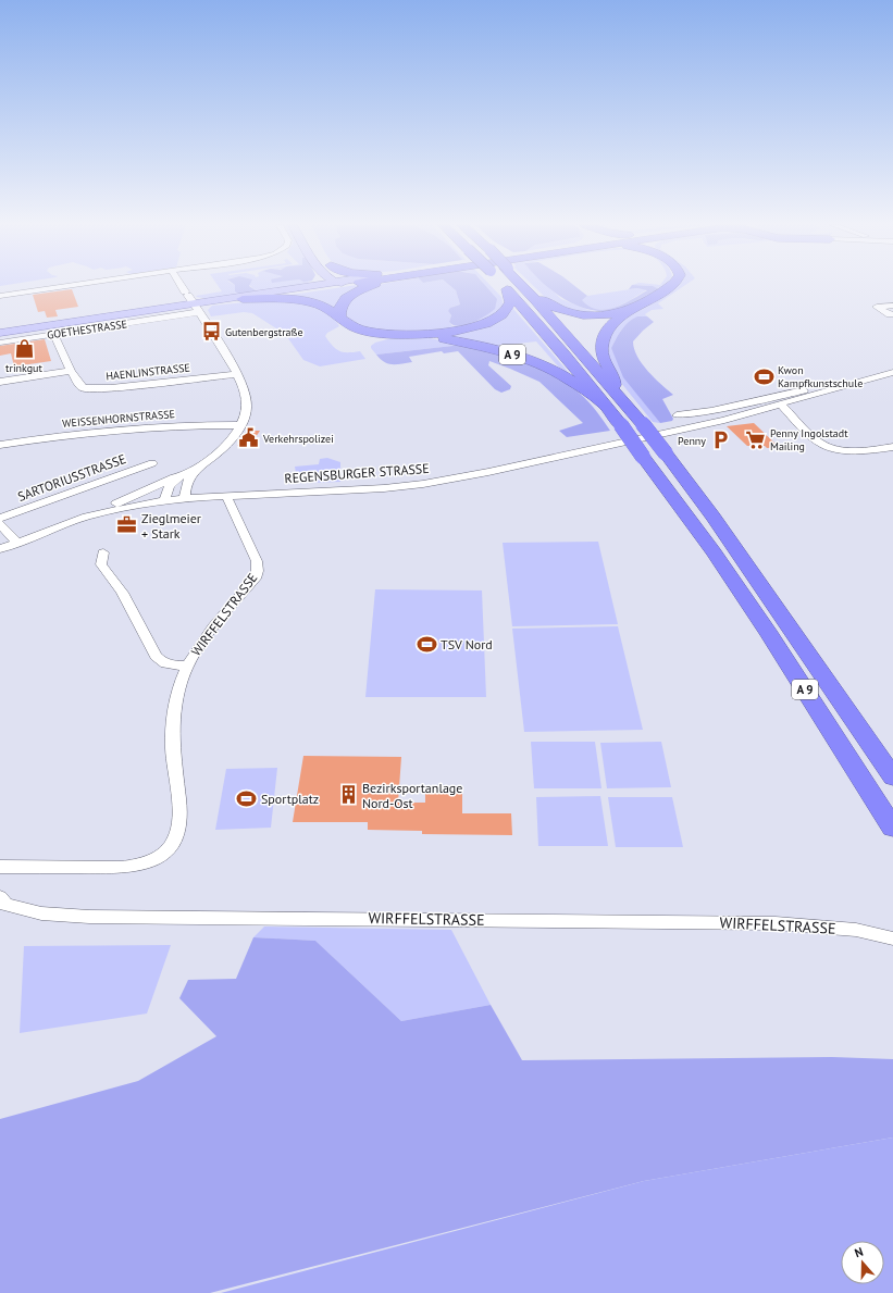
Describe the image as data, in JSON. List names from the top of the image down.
{
  "streets": {
    "highway": ["A 9"],
    "main road": ["GOETHESTRASSE"],
    "street": [
      "HAENLINSTRASSE",
      "WEISSENHORNSTRASSE",
      "REGENSBURGER STRASSE",
      "SARTORIUSSTRASSE",
      "WIRFFELSTRASSE"
    ]
  },
  "crossings": [
    ["GOETHESTRASSE", "HAENLINSTRASSE"],
    ["REGENSBURGER STRASSE", "WIRFFELSTRASSE"]
  ],
  "places": {
    "bus stop": ["Gutenbergstraße"],
    "shop": ["trinkgut"],
    "sports": ["Kwon Kampfkunstschule", "TSV Nord", "Sportplatz"],
    "public building": ["Verkehrspolizei"],
    "supermarket": ["Penny Ingolstadt Mailing"],
    "parking": ["Penny"],
    "office": ["Zieglmeier + Stark"],
    "building": ["Bezirksportanlage Nord-Ost"]
  },
  "north": "top"
}
